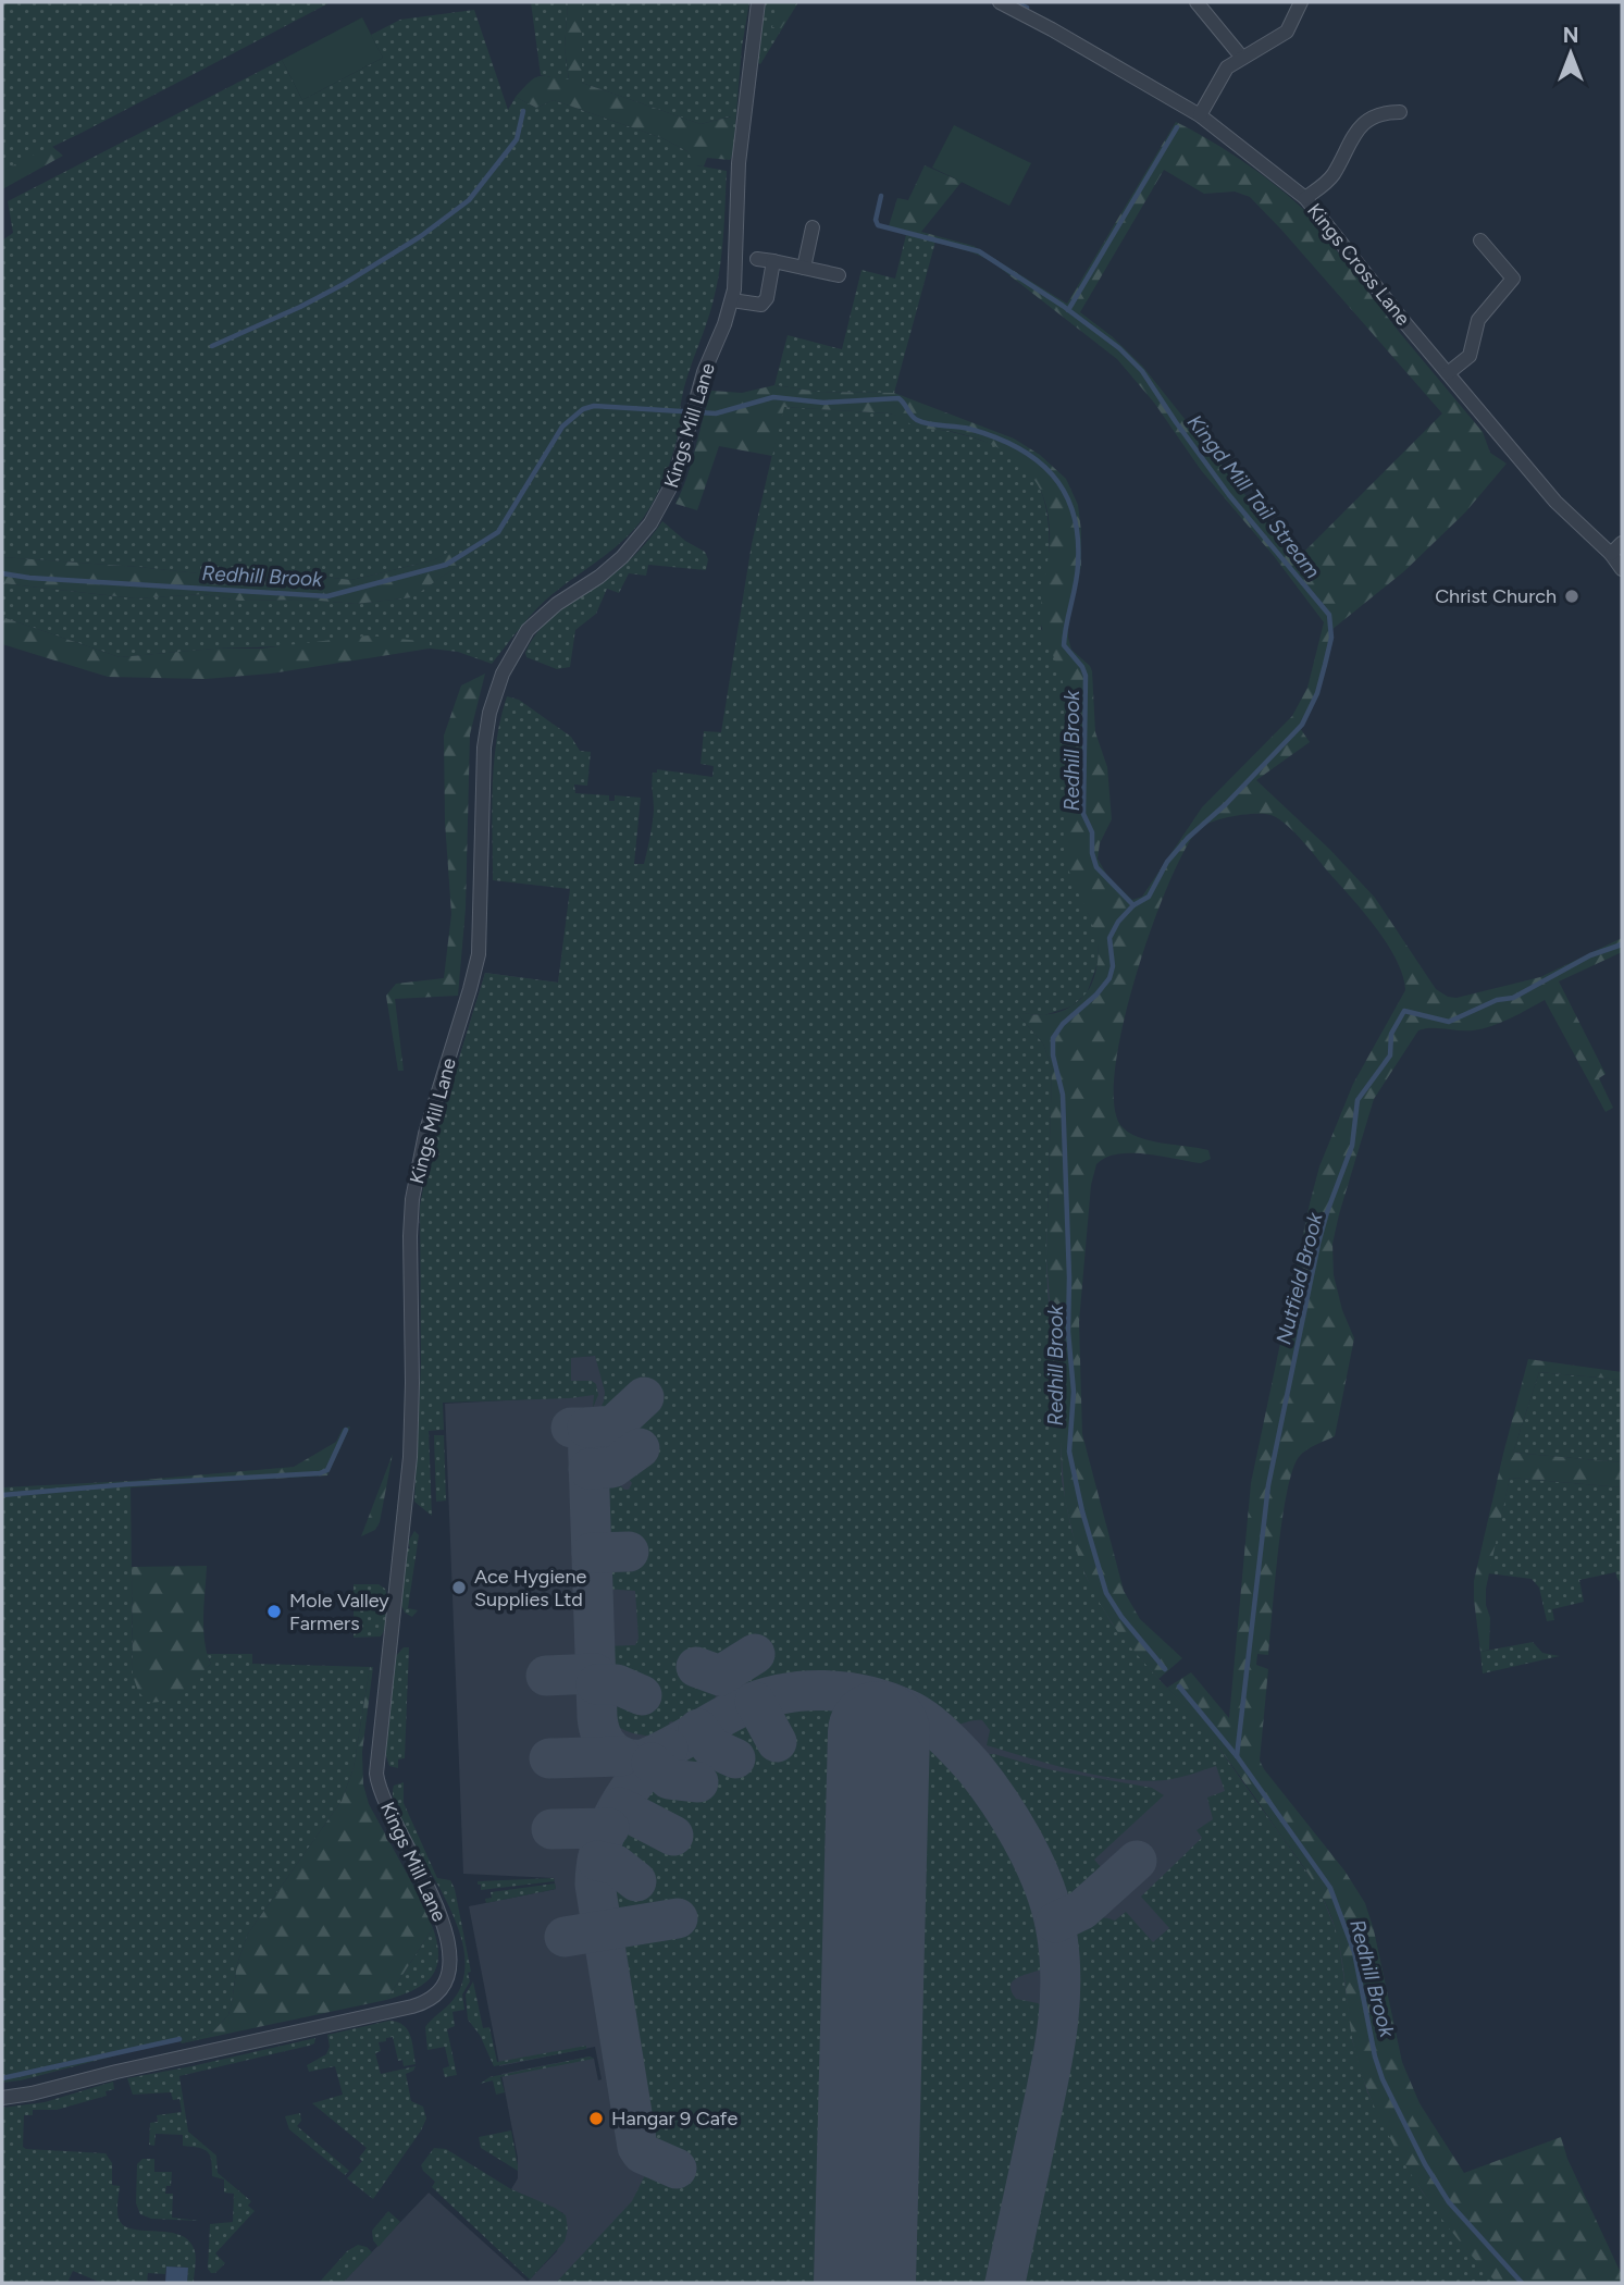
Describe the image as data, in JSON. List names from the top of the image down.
{
  "streets": {
    "street": ["Kings Cross Lane", "Kings Mill Lane"]
  },
  "water": ["Kingd Mill Tail Stream", "Redhill Brook", "Nutfield Brook"],
  "places": [
    "Christ Church",
    "Ace Hygiene Supplies Ltd",
    "Mole Valley Farmers",
    "Hangar 9 Cafe"
  ],
  "north": "top"
}
